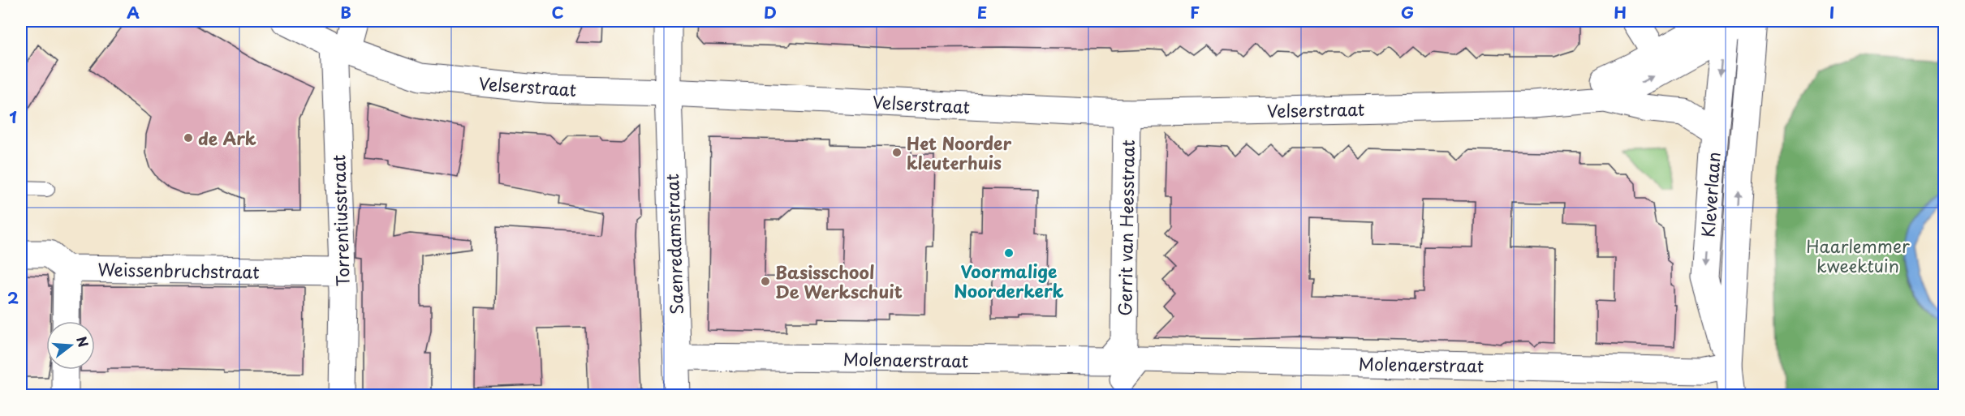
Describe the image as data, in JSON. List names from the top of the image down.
{
  "streets": {
    "street": [
      "Velserstraat",
      "Kleverlaan",
      "Torrentiusstraat",
      "Gerrit van Heesstraat",
      "Saenredamstraat",
      "Weissenbruchstraat",
      "Molenaerstraat"
    ]
  },
  "crossings": [
    ["Velserstraat", "Kleverlaan"],
    ["Velserstraat", "Torrentiusstraat"],
    ["Velserstraat", "Gerrit van Heesstraat"],
    ["Velserstraat", "Saenredamstraat"],
    ["Kleverlaan", "Molenaerstraat"],
    ["Torrentiusstraat", "Weissenbruchstraat"],
    ["Gerrit van Heesstraat", "Molenaerstraat"],
    ["Saenredamstraat", "Molenaerstraat"]
  ],
  "parks": ["Haarlemmer kweektuin"],
  "places": [
    "de Ark",
    "Het Noorder kleuterhuis",
    "Voormalige Noorderkerk",
    "Basisschool De Werkschuit"
  ],
  "north": "right",
  "grid": {
    "columns": [
      "A",
      "B",
      "C",
      "D",
      "E",
      "F",
      "G",
      "H",
      "I"
    ],
    "rows": ["1", "2"]
  }
}
